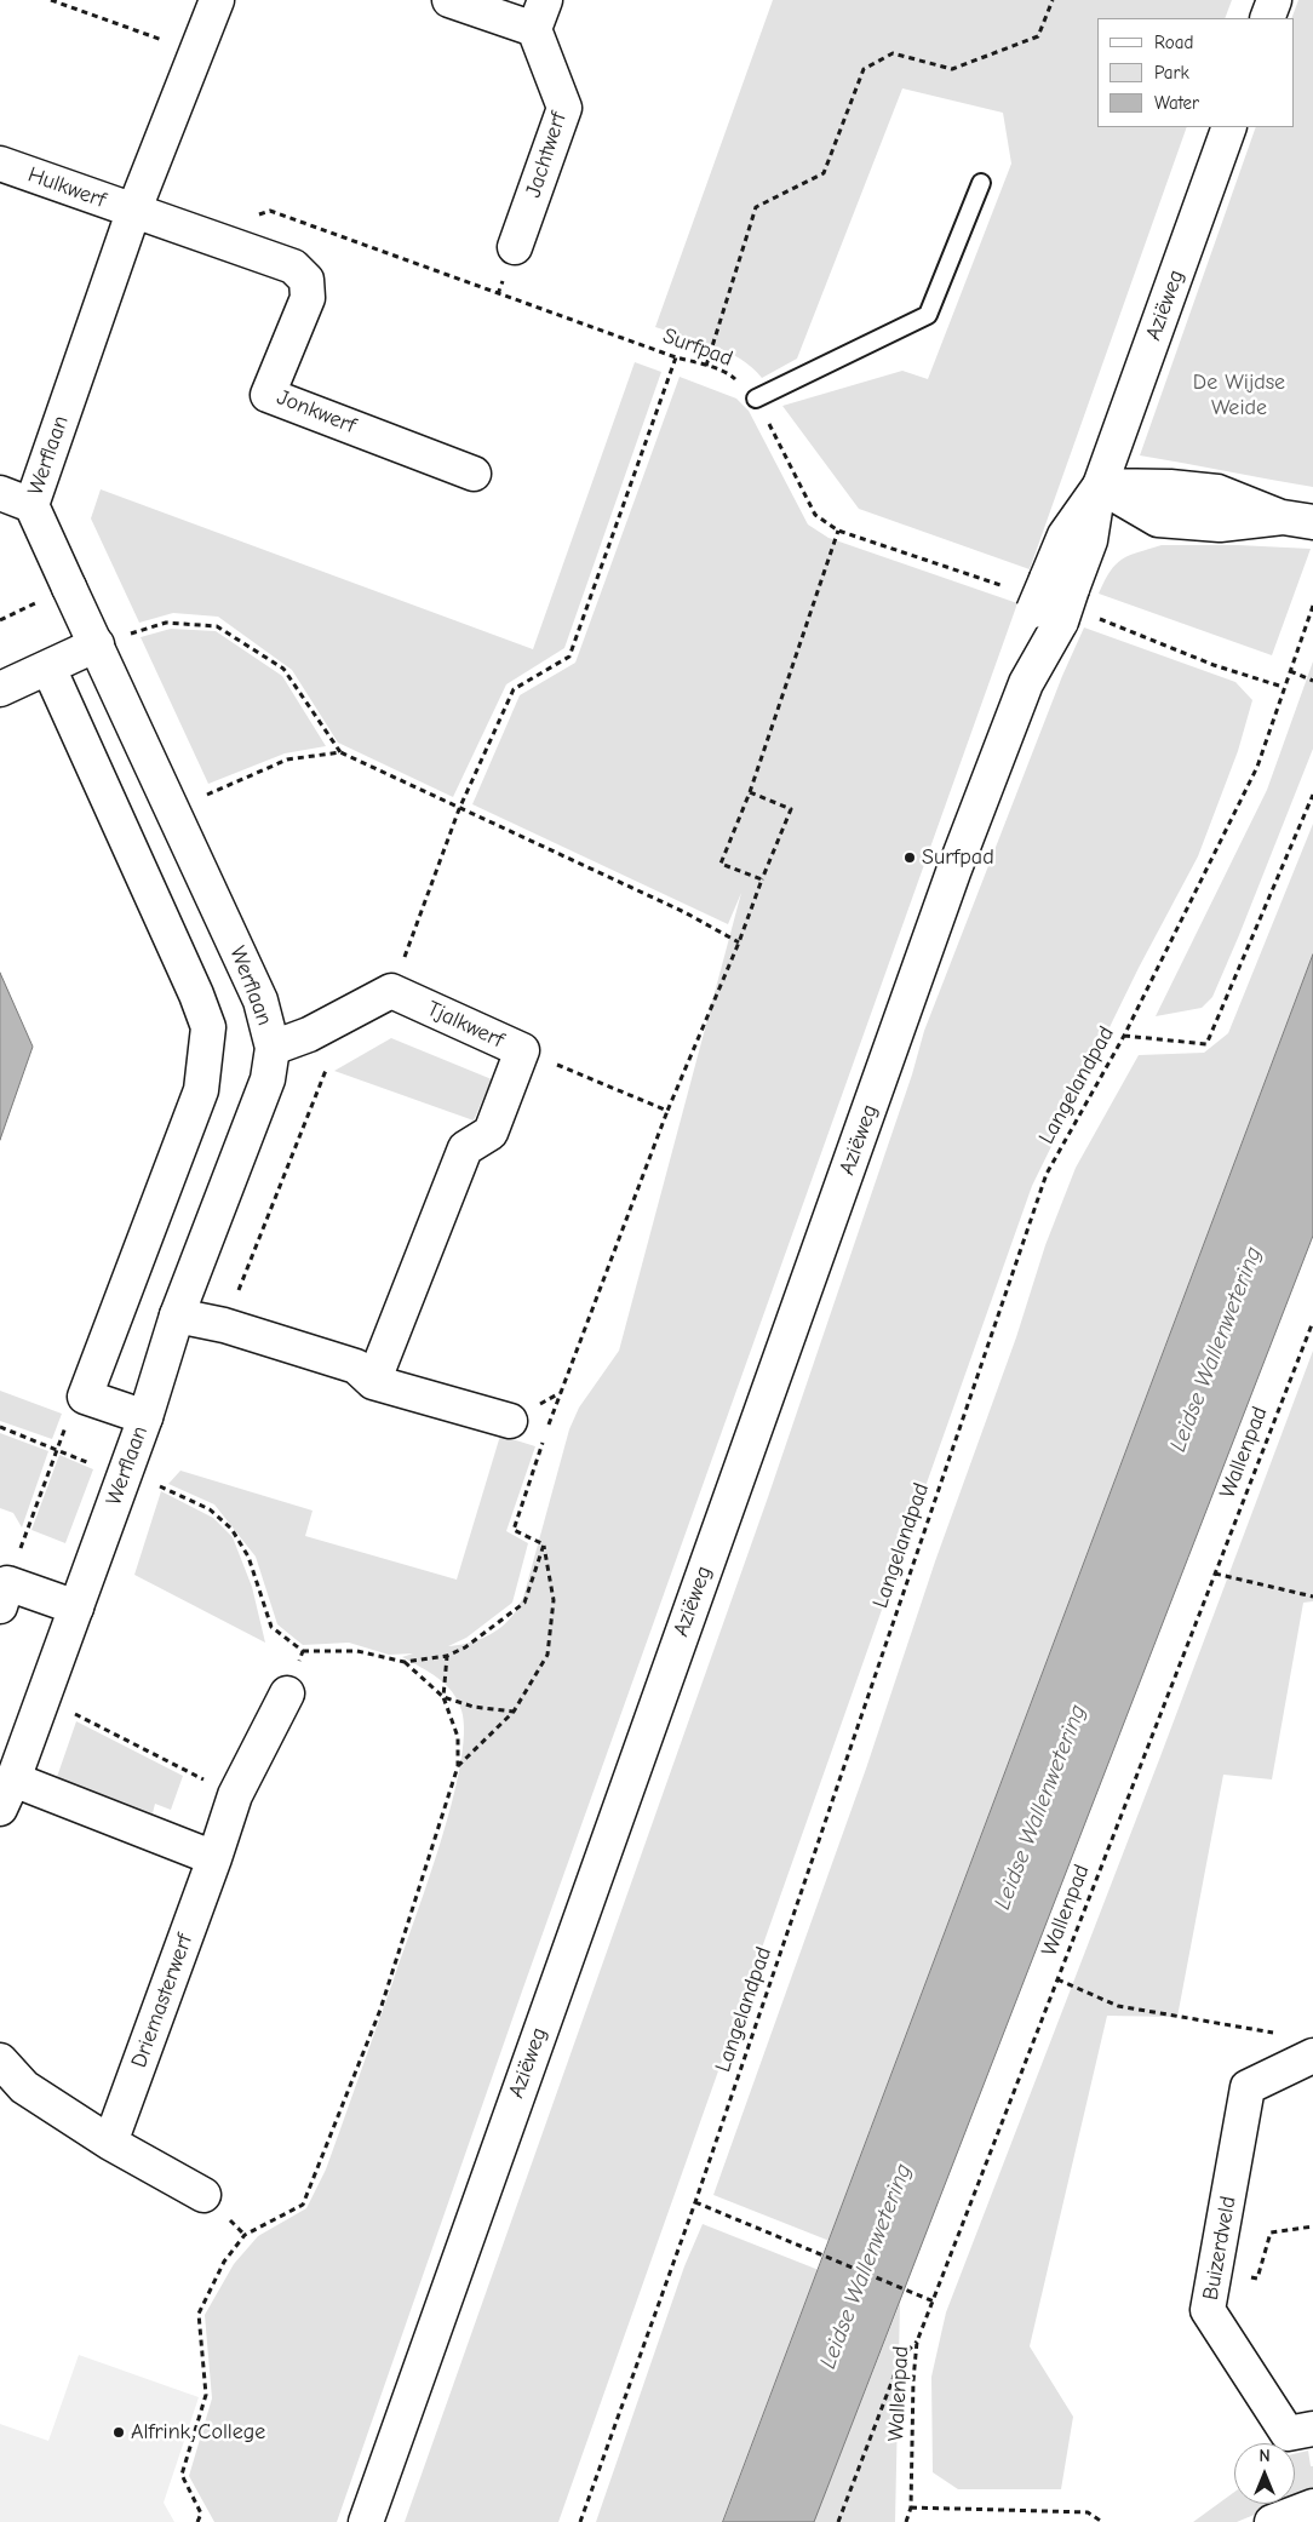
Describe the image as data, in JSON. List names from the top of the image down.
{
  "streets": {
    "street": [
      "Jachtwerf",
      "Hulkwerf",
      "Aziëweg",
      "Jonkwerf",
      "Werflaan",
      "Tjalkwerf",
      "Driemasterwerf",
      "Buizerdveld"
    ],
    "path": ["Surfpad", "Langelandpad", "Wallenpad"]
  },
  "crossings": [
    ["Hulkwerf", "Jonkwerf"],
    ["Hulkwerf", "Werflaan"],
    ["Surfpad", "Jonkwerf"],
    ["Jonkwerf", "Werflaan"]
  ],
  "water": ["Leidse Wallenwetering"],
  "parks": ["De Wijdse Weide"],
  "places": ["Surfpad", "Alfrink College"],
  "legend": ["Road", "Park", "Water"],
  "north": "top"
}
